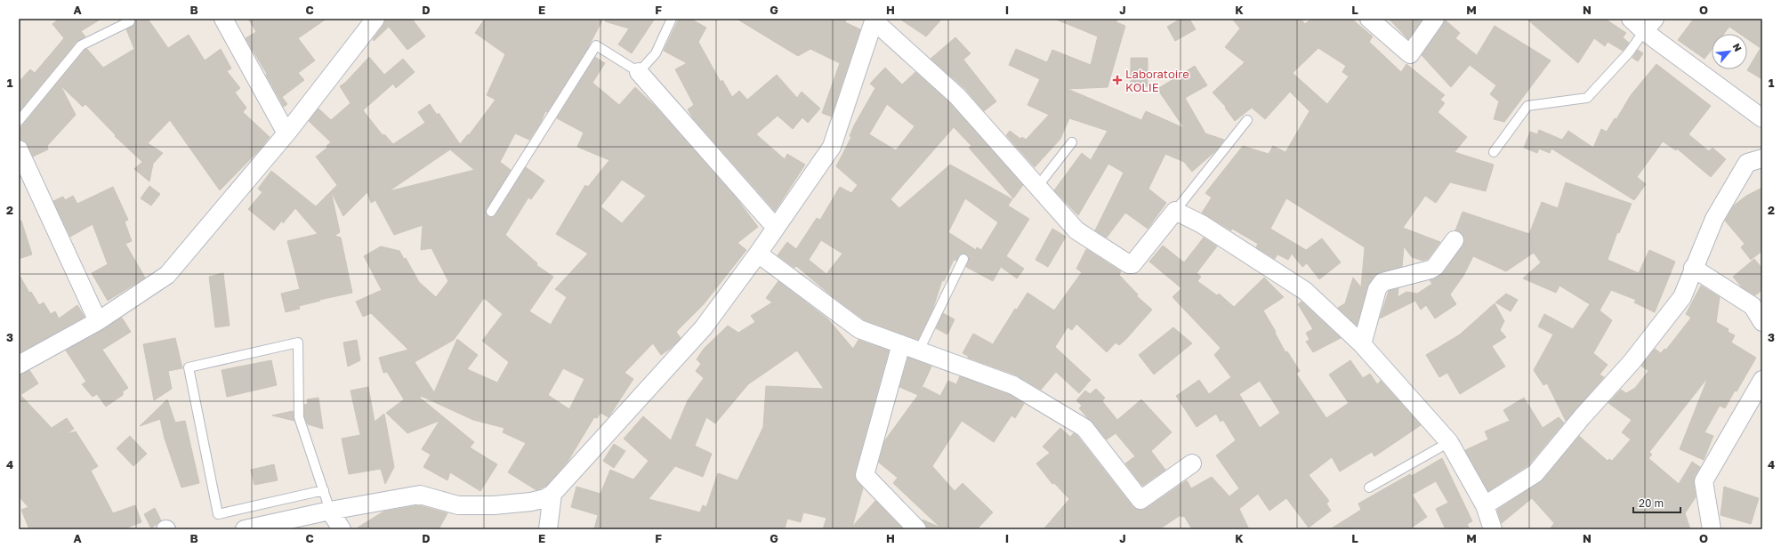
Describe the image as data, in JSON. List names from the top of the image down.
{
  "places": {
    "health": ["Laboratoire KOLIE"]
  },
  "scale_bar": "20 m",
  "north": "top right",
  "grid": {
    "columns": [
      "A",
      "B",
      "C",
      "D",
      "E",
      "F",
      "G",
      "H",
      "I",
      "J",
      "K",
      "L",
      "M",
      "N",
      "O"
    ],
    "rows": [
      "1",
      "2",
      "3",
      "4"
    ]
  }
}
